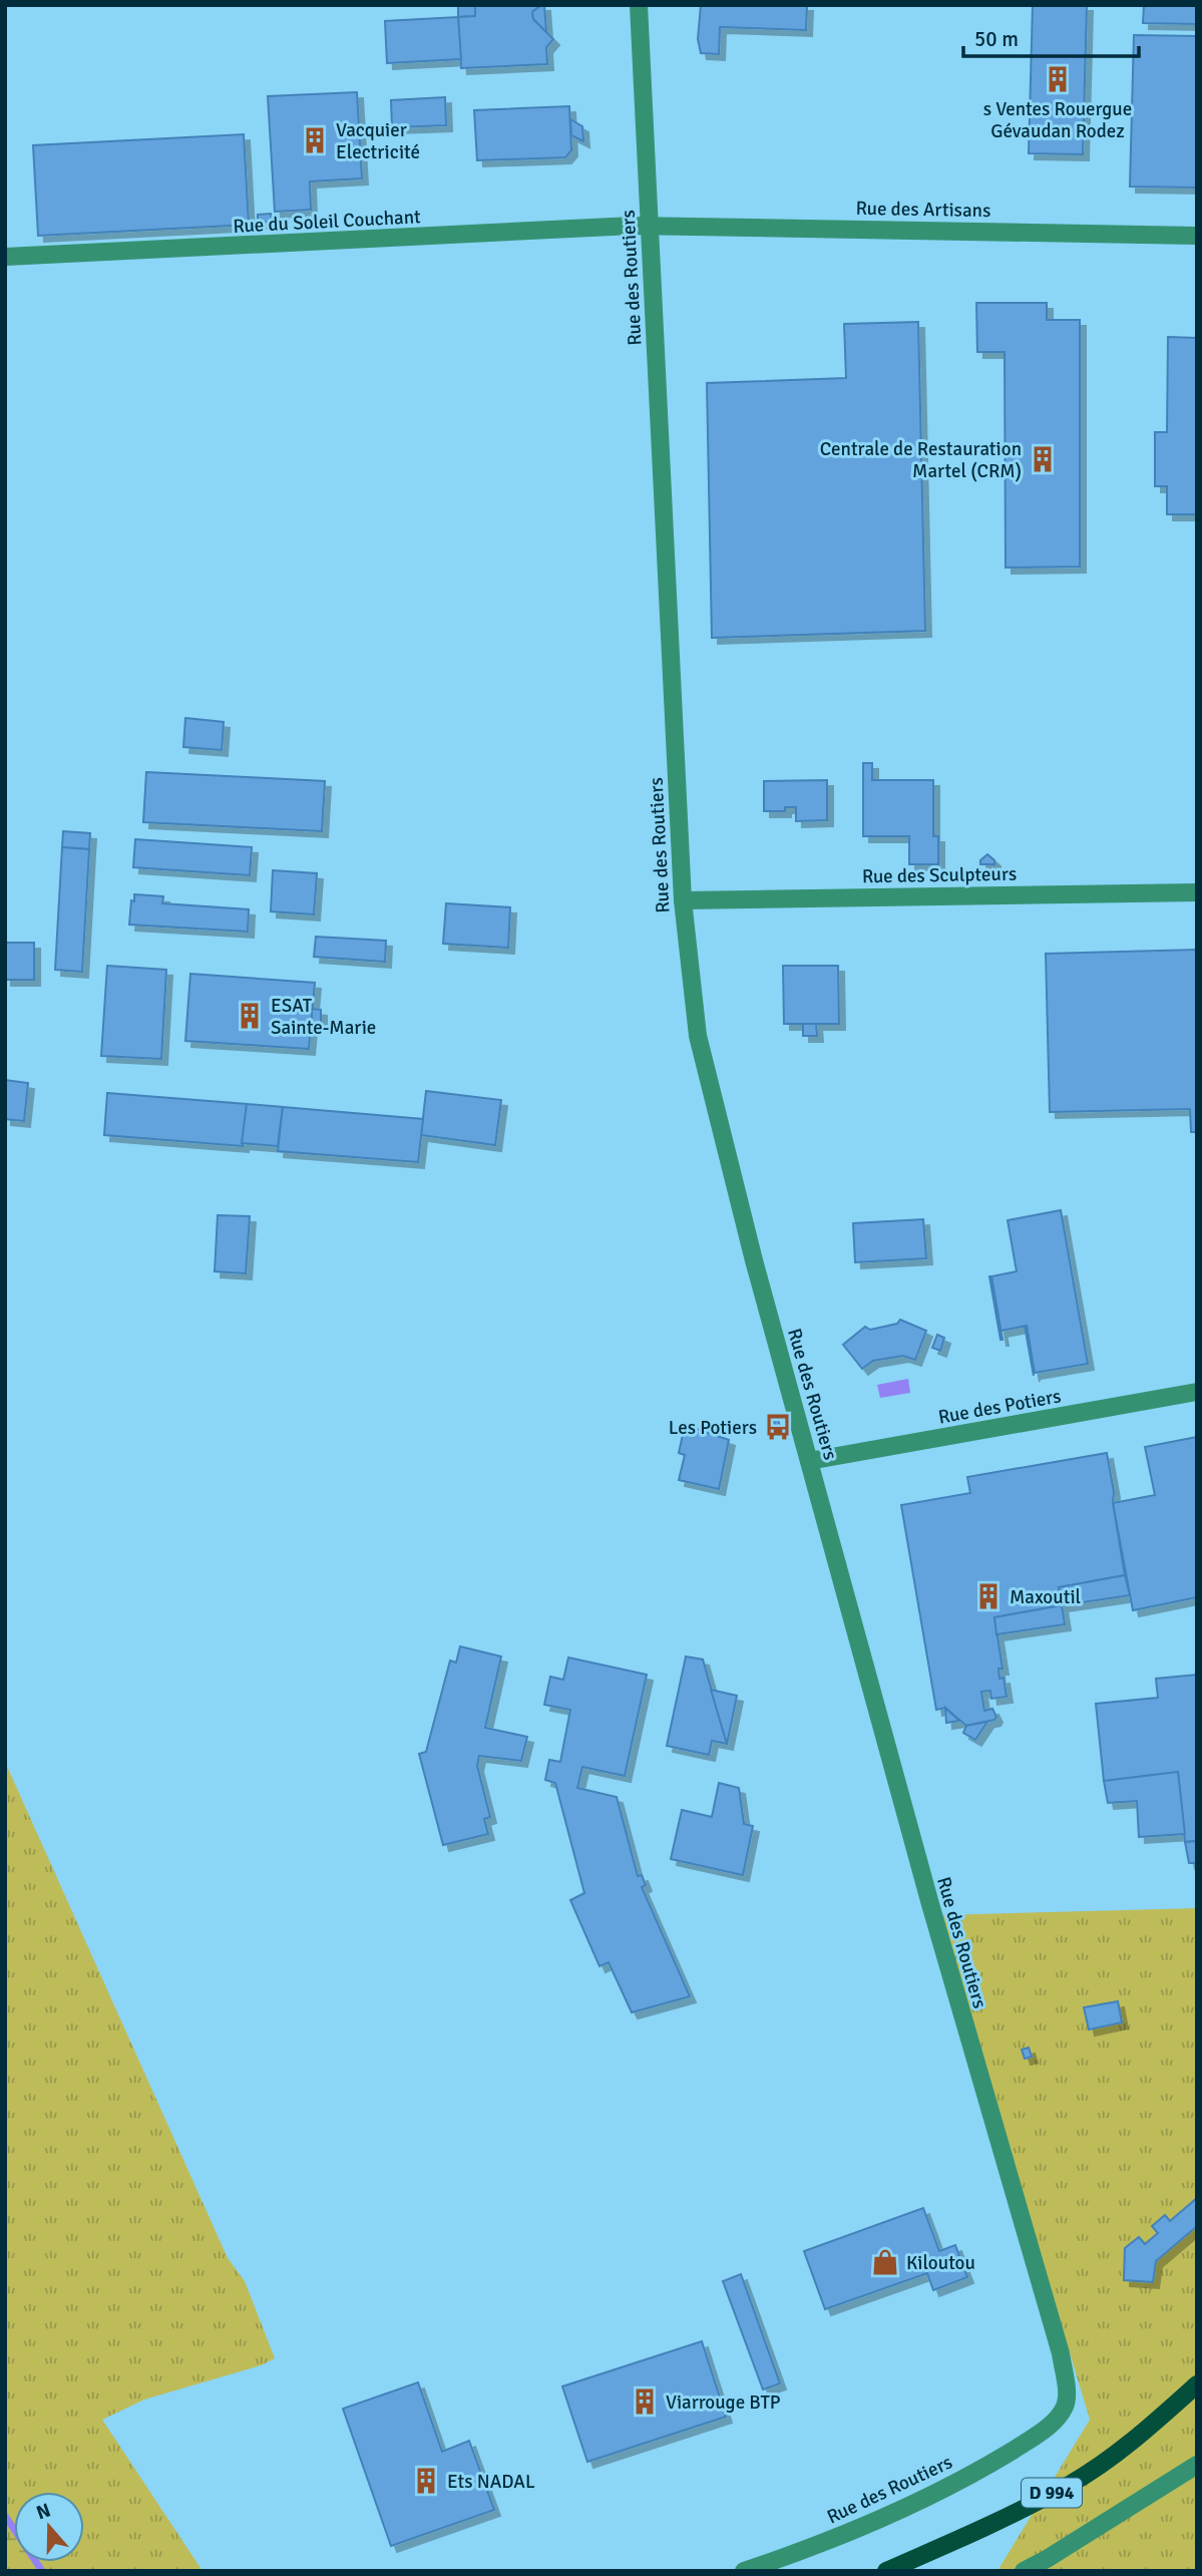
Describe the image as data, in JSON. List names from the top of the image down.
{
  "streets": {
    "main road": ["D 994"],
    "street": [
      "Rue des Artisans",
      "Rue du Soleil Couchant",
      "Rue des Routiers",
      "Rue des Sculpteurs",
      "Rue des Potiers"
    ]
  },
  "crossings": [
    ["Rue des Artisans", "Rue du Soleil Couchant"],
    ["Rue des Artisans", "Rue des Routiers"],
    ["Rue du Soleil Couchant", "Rue des Routiers"],
    ["Rue des Routiers", "Rue des Sculpteurs"],
    ["Rue des Routiers", "Rue des Potiers"]
  ],
  "places": {
    "building": [
      "s Ventes Rouergue Gévaudan Rodez",
      "Vacquier Electricité",
      "Centrale de Restauration Martel (CRM)",
      "ESAT Sainte-Marie",
      "Maxoutil",
      "Viarrouge BTP",
      "Ets NADAL"
    ],
    "bus stop": ["Les Potiers"],
    "shop": ["Kiloutou"]
  },
  "scale_bar": "50 m",
  "north": "top"
}
